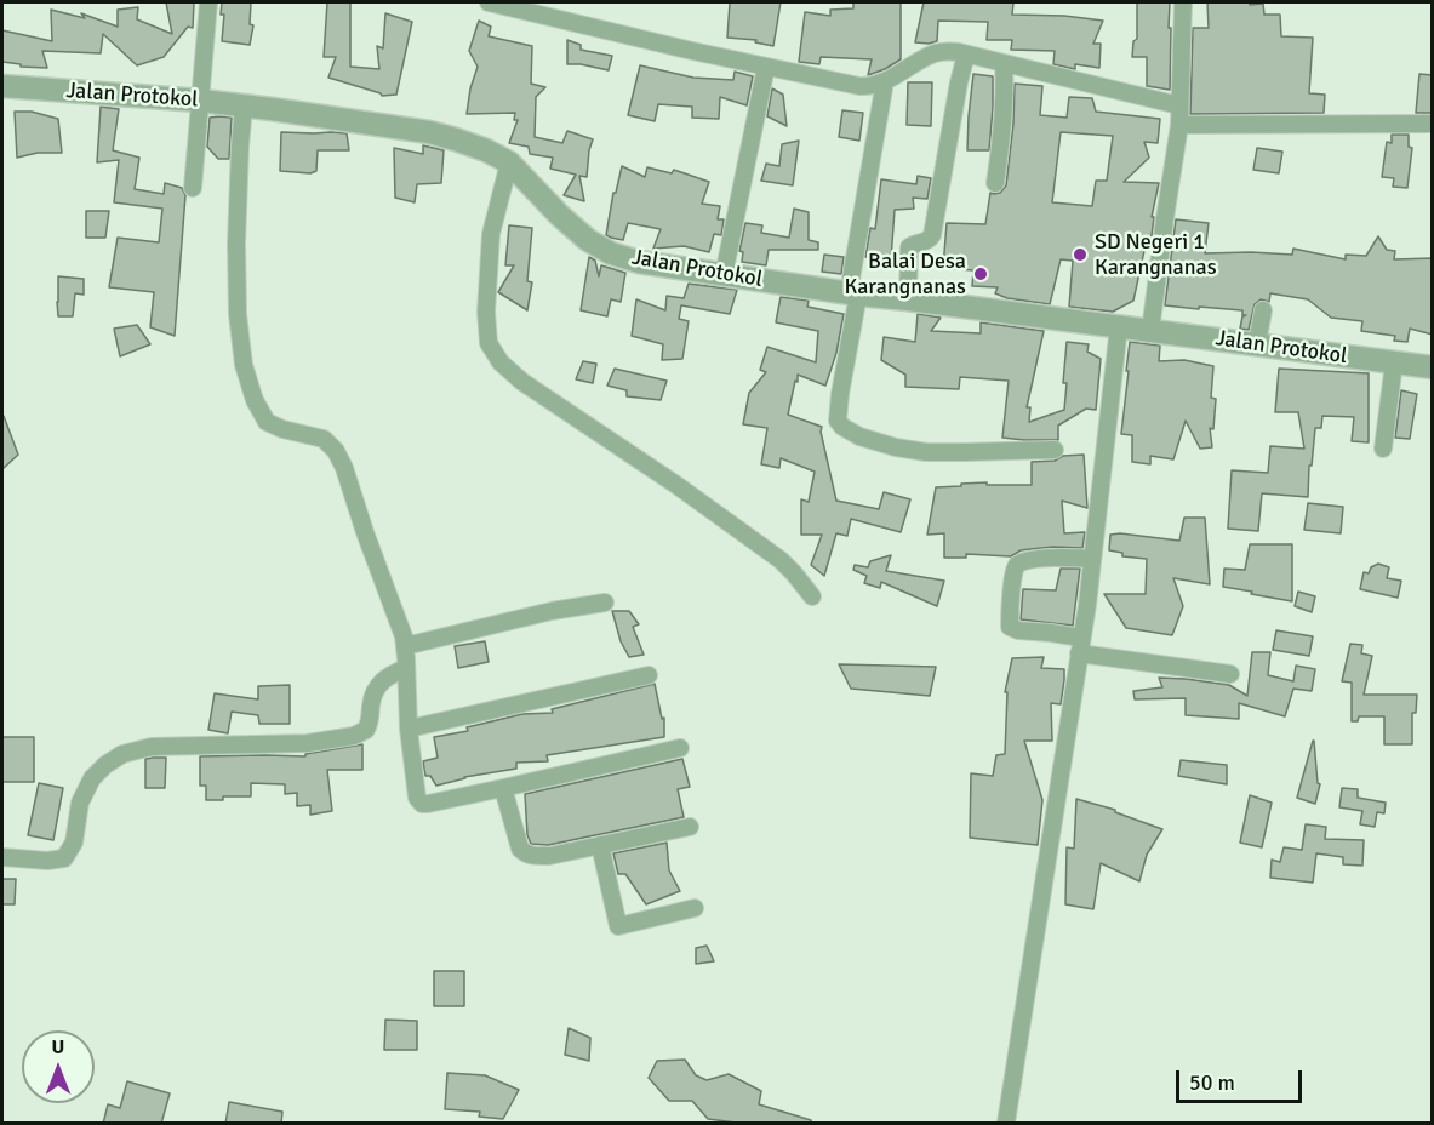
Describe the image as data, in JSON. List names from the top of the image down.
{
  "streets": {
    "street": ["Jalan Protokol"]
  },
  "places": ["SD Negeri 1 Karangnanas", "Balai Desa Karangnanas"],
  "scale_bar": "50 m",
  "north": "top"
}
